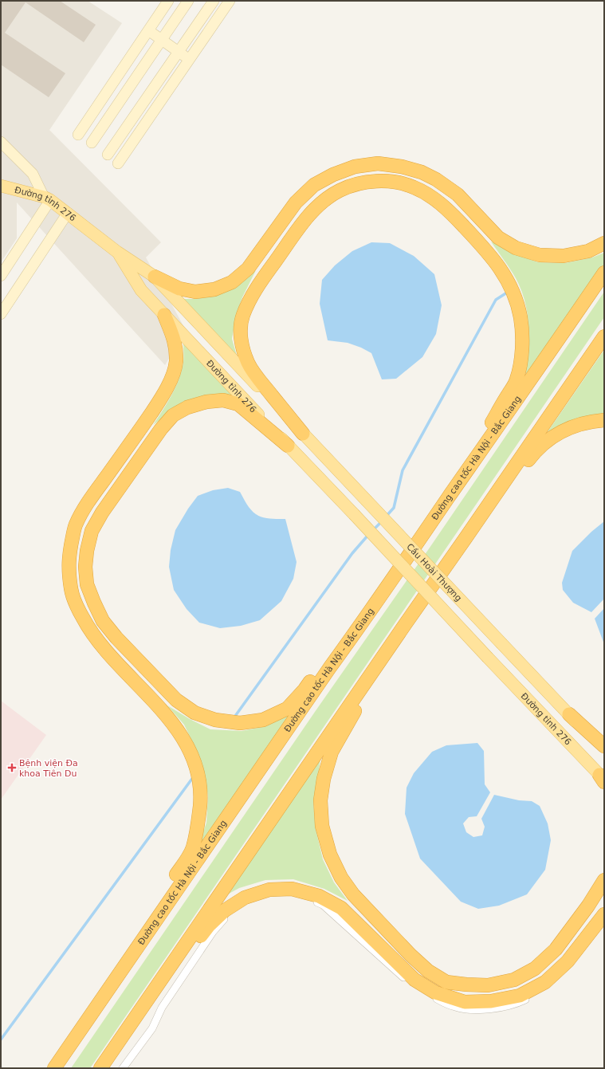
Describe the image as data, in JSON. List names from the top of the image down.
{
  "streets": {
    "highway": ["Đường cao tốc Hà Nội - Bắc Giang"],
    "main road": ["Đường tỉnh 276", "Cầu Hoài Thượng"]
  },
  "crossings": [
    ["Đường tỉnh 276", "Cầu Hoài Thượng"]
  ],
  "places": {
    "health": ["Bệnh viện Đa khoa Tiên Du"]
  }
}
